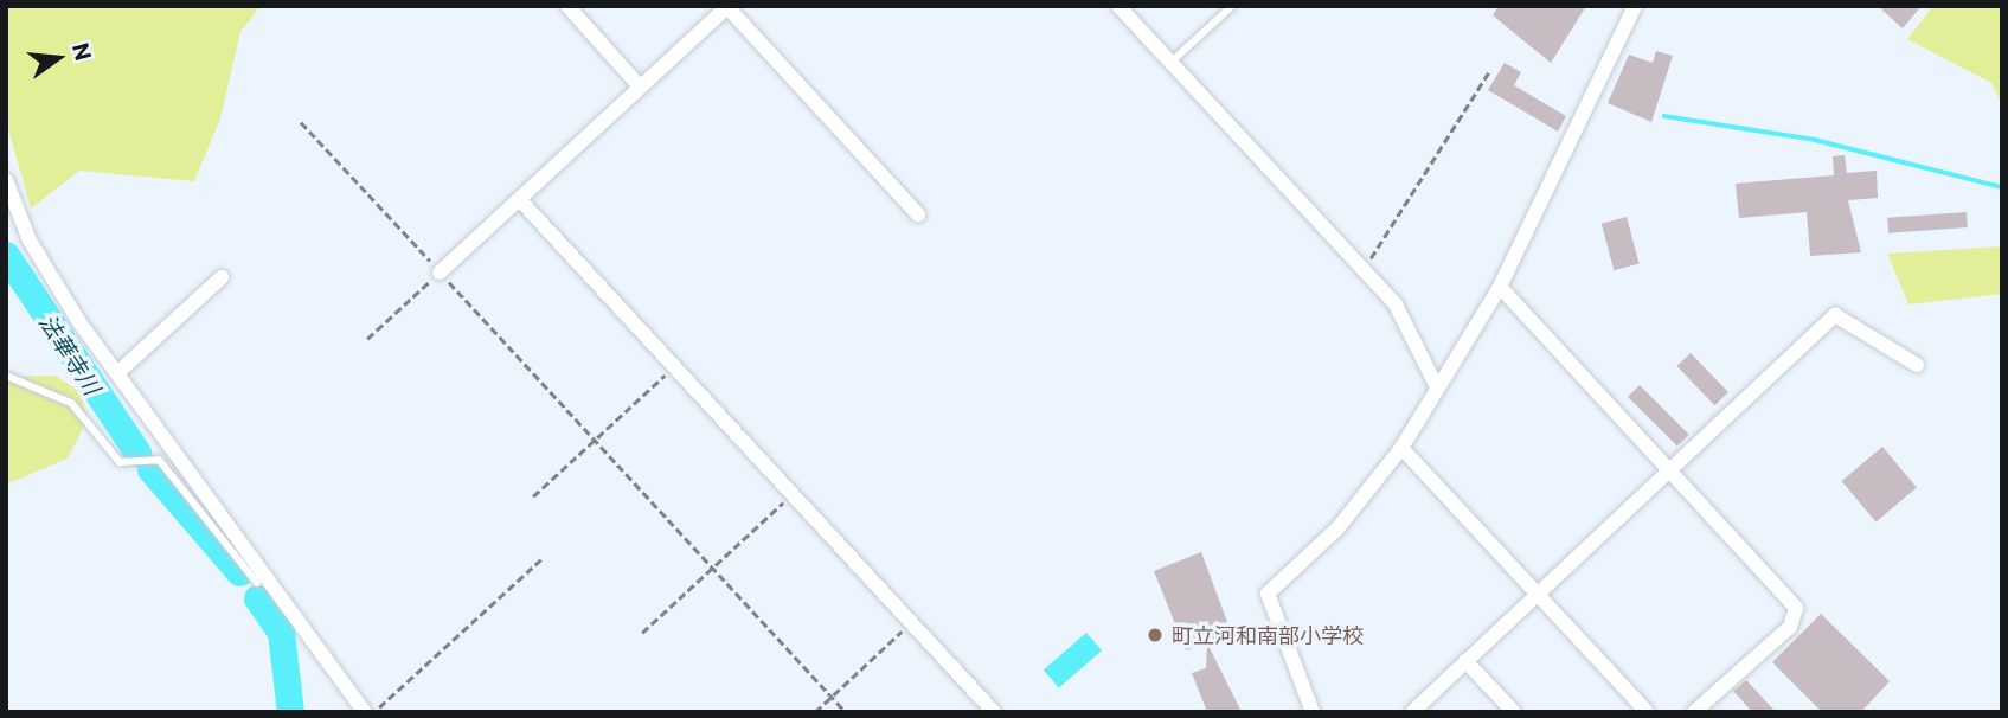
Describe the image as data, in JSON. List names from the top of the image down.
{
  "water": ["法華寺川"],
  "places": ["町立河和南部小学校"],
  "north": "right"
}
